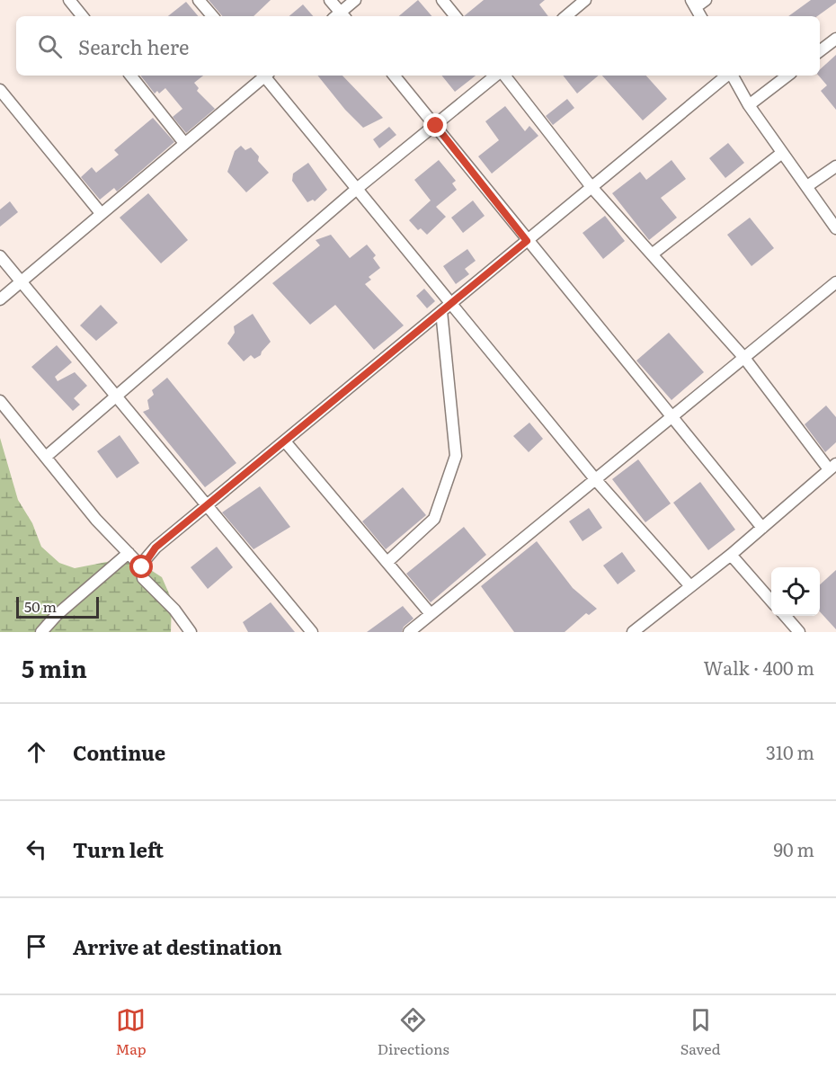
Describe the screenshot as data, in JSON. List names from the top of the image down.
{
  "scale_bar": "50 m",
  "page": {
    "search": "Search here",
    "scale": "50 m",
    "heading": ["5 min", "Walk · 400 m"],
    "list": [
      ["Continue", "310 m"],
      ["Turn left", "90 m"],
      "Arrive at destination"
    ],
    "nav": ["Map", "Directions", "Saved"]
  }
}
